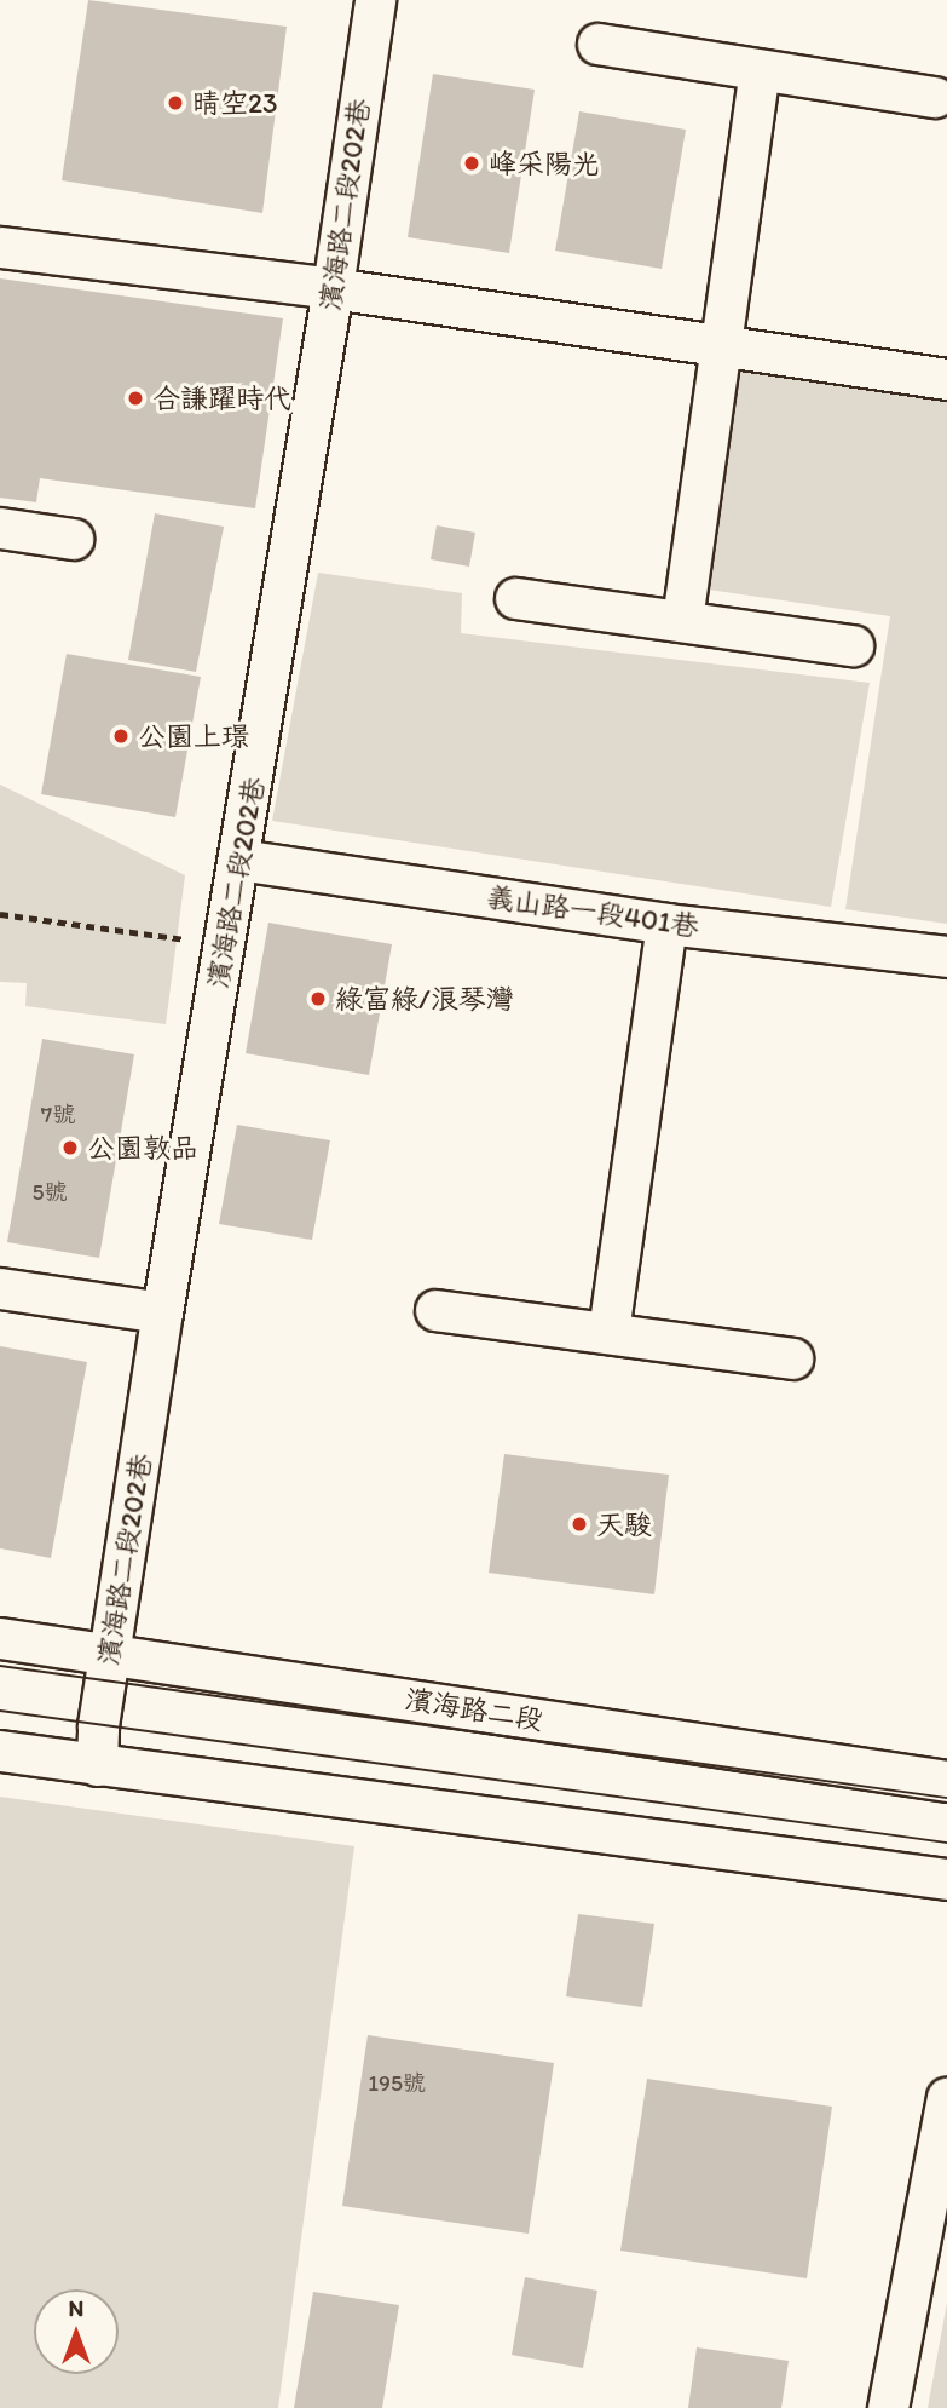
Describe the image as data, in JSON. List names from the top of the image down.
{
  "streets": {
    "street": ["濱海路二段202巷", "義山路一段401巷", "濱海路二段"]
  },
  "crossings": [
    ["濱海路二段202巷", "義山路一段401巷"],
    ["濱海路二段202巷", "濱海路二段"]
  ],
  "places": [
    "晴空23",
    "峰采陽光",
    "合謙躍時代",
    "公園上璟",
    "綠富綠/浪琴灣",
    "公園敦品",
    "天駿"
  ],
  "house_numbers": ["7號", "5號", "195號"],
  "north": "top"
}
